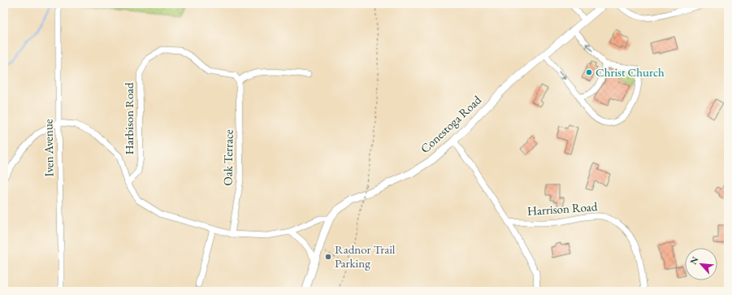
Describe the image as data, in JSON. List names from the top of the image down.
{
  "streets": {
    "main road": ["Conestoga Road"],
    "street": [
      "Harbison Road",
      "Iven Avenue",
      "Oak Terrace",
      "Harrison Road"
    ]
  },
  "crossings": [
    ["Harbison Road", "Oak Terrace"]
  ],
  "places": ["Christ Church", "Radnor Trail Parking"],
  "north": "top left"
}
